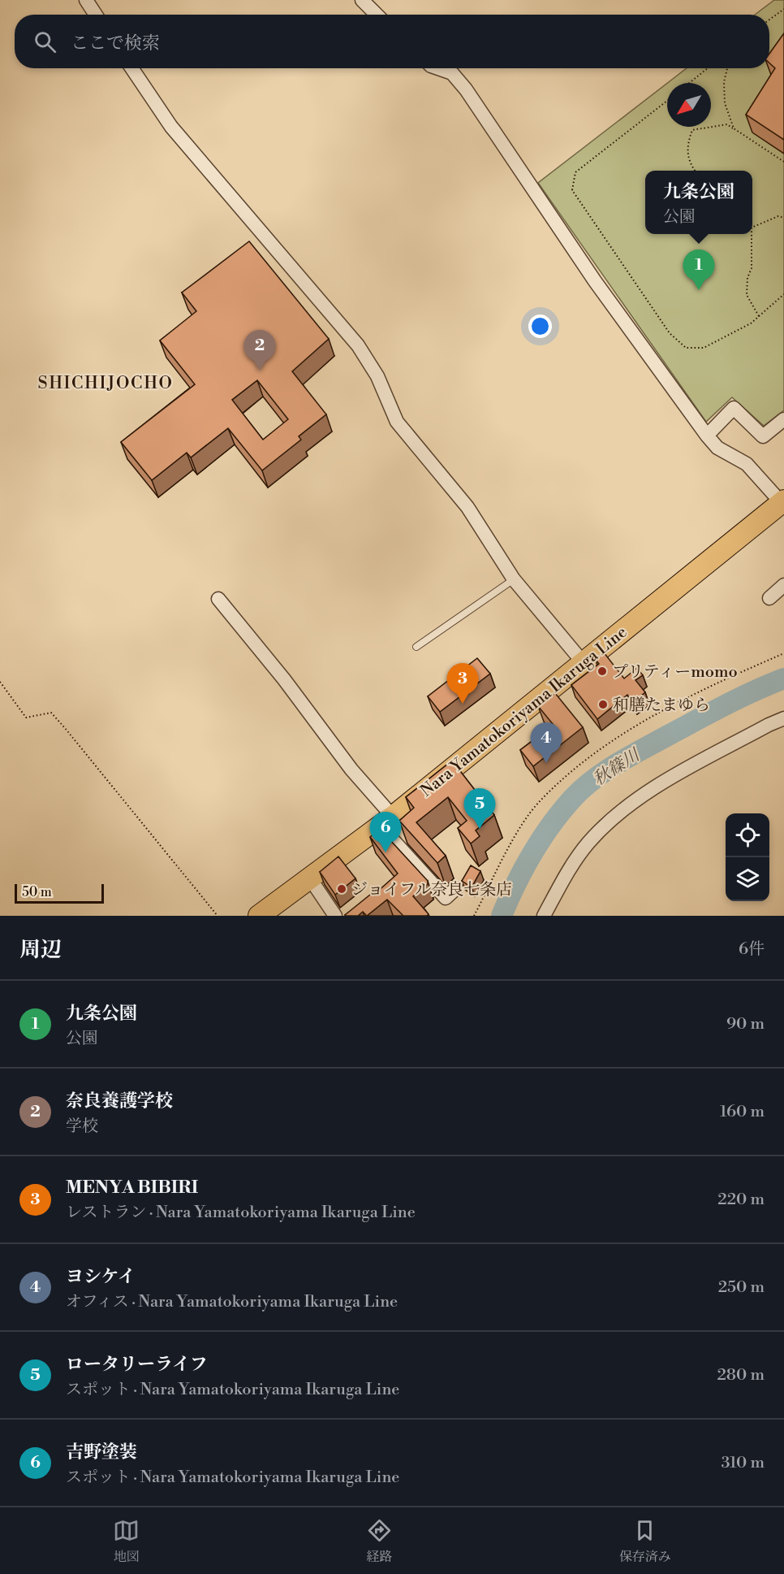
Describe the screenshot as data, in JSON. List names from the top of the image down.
{
  "streets": {
    "main road": ["Nara Yamatokoriyama Ikaruga Line"]
  },
  "districts": ["SHICHIJOCHO"],
  "water": ["秋篠川"],
  "places": ["プリティーmomo", "和膳たまゆら", "ジョイフル奈良七条店"],
  "scale_bar": "50 m",
  "north": "bottom left",
  "page": {
    "search": "ここで検索",
    "popup": ["九条公園", "公園"],
    "pins": [
      "1",
      "2",
      "3",
      "4",
      "5",
      "6"
    ],
    "scale": "50 m",
    "heading": ["周辺", "6件"],
    "list": [
      {
        "mark": "1",
        "name": "九条公園",
        "note": "公園",
        "value": "90 m"
      },
      {
        "mark": "2",
        "name": "奈良養護学校",
        "note": "学校",
        "value": "160 m"
      },
      {
        "mark": "3",
        "name": "MENYA BIBIRI",
        "note": "レストラン · Nara Yamatokoriyama Ikaruga Line",
        "value": "220 m"
      },
      {
        "mark": "4",
        "name": "ヨシケイ",
        "note": "オフィス · Nara Yamatokoriyama Ikaruga Line",
        "value": "250 m"
      },
      {
        "mark": "5",
        "name": "ロータリーライフ",
        "note": "スポット · Nara Yamatokoriyama Ikaruga Line",
        "value": "280 m"
      },
      {
        "mark": "6",
        "name": "吉野塗装",
        "note": "スポット · Nara Yamatokoriyama Ikaruga Line",
        "value": "310 m"
      }
    ],
    "nav": ["地図", "経路", "保存済み"]
  }
}
